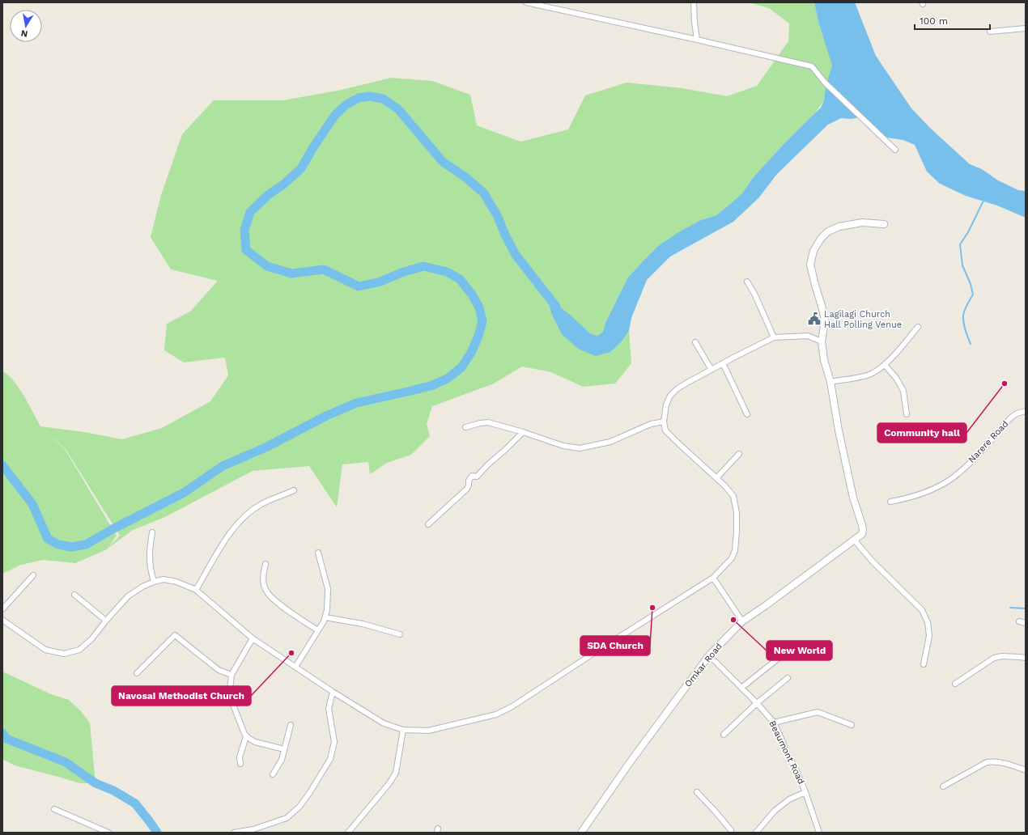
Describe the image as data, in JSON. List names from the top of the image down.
{
  "streets": {
    "street": ["Narere Road", "Omkar Road", "Beaumont Road"]
  },
  "crossings": [
    ["Omkar Road", "Beaumont Road"]
  ],
  "places": {
    "public building": ["Lagilagi Church Hall Polling Venue"],
    "other": [
      "Community hall",
      "SDA Church",
      "New World",
      "Navosai Methodist Church"
    ]
  },
  "scale_bar": "100 m",
  "north": "bottom"
}
